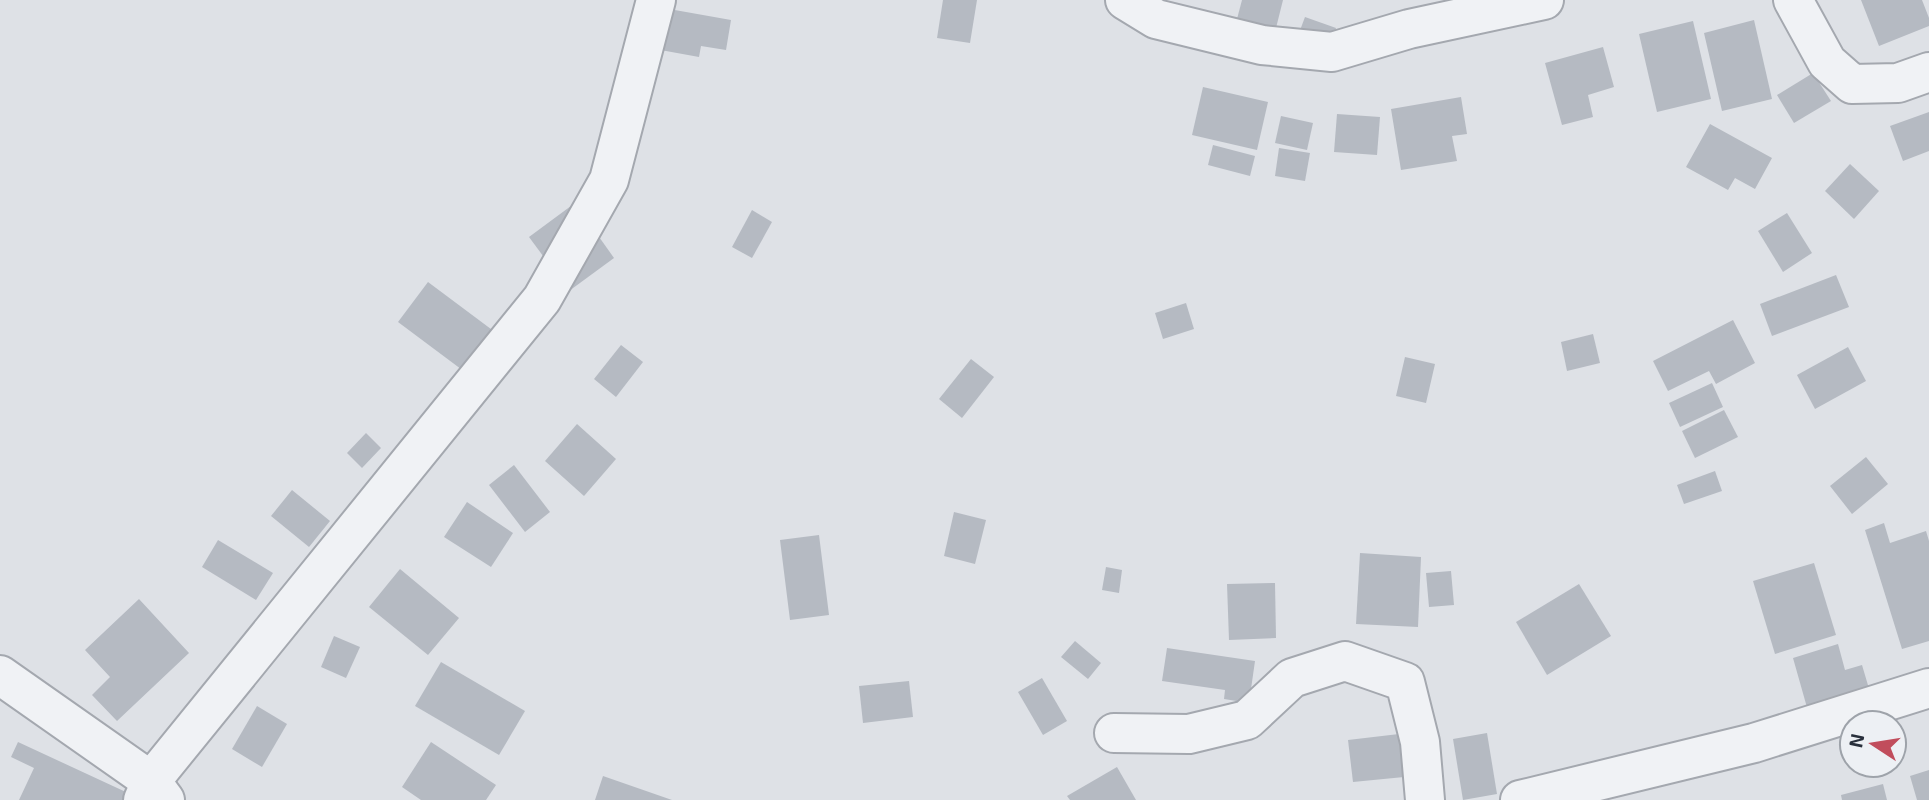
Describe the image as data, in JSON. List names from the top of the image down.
{
  "north": "left"
}
